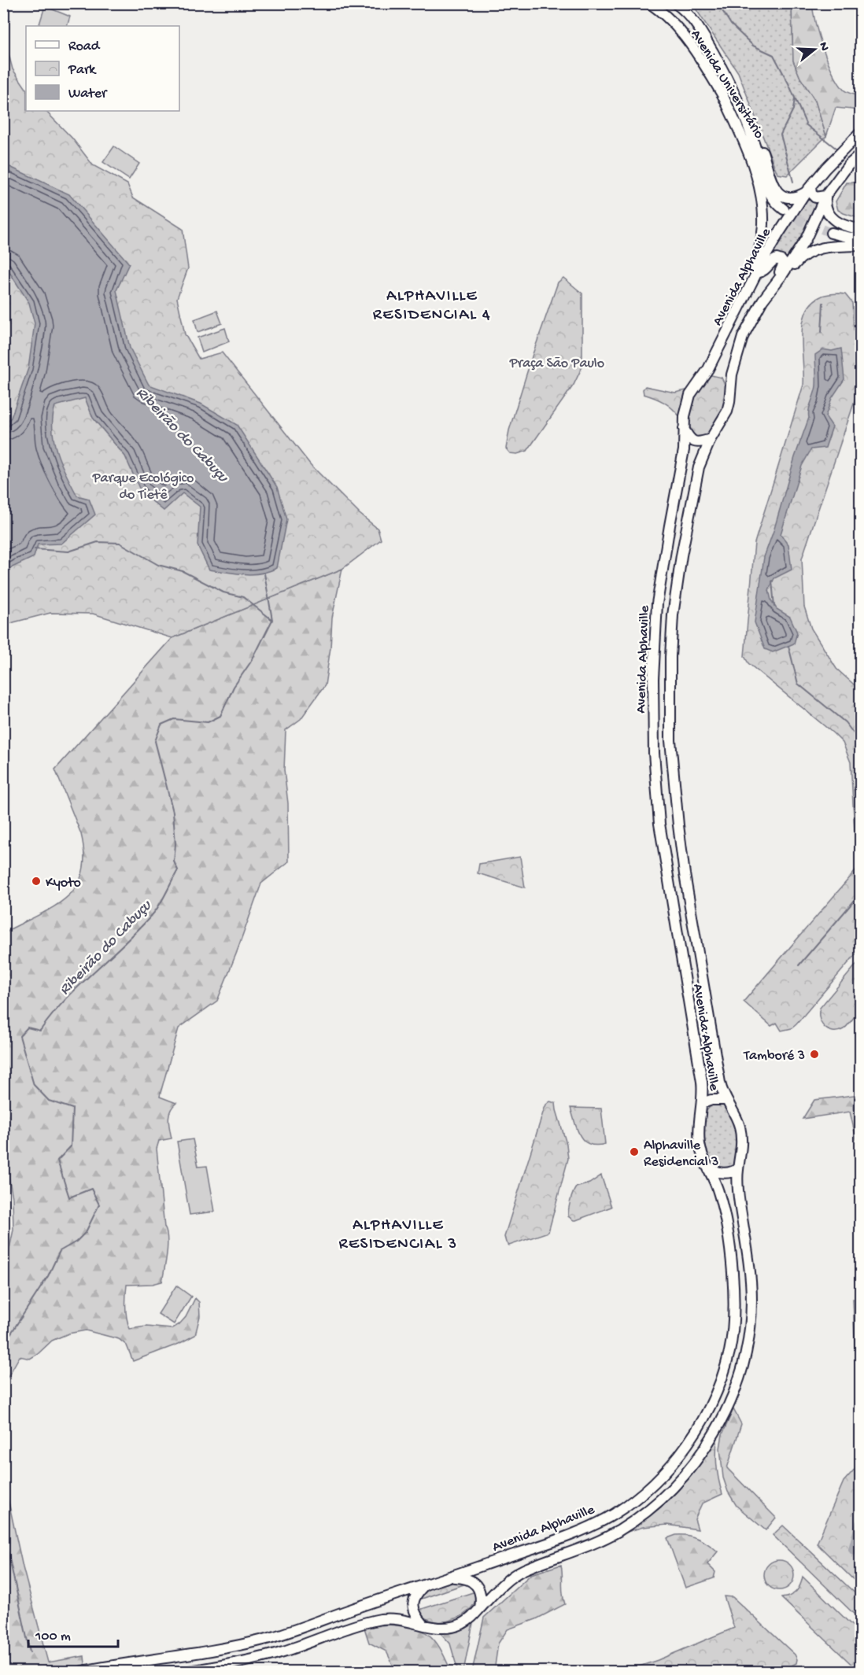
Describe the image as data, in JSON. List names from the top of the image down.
{
  "streets": {
    "main road": ["Avenida Universitário", "Avenida Alphaville"]
  },
  "crossings": [
    ["Avenida Universitário", "Avenida Alphaville"]
  ],
  "districts": ["ALPHAVILLE RESIDENCIAL 4", "ALPHAVILLE RESIDENCIAL 3"],
  "water": ["Ribeirão do Cabuçu"],
  "parks": ["Praça São Paulo", "Parque Ecológico do Tietê"],
  "places": ["Kyoto", "Tamboré 3", "Alphaville Residencial 3"],
  "legend": ["Road", "Park", "Water"],
  "scale_bar": "100 m",
  "north": "right"
}
